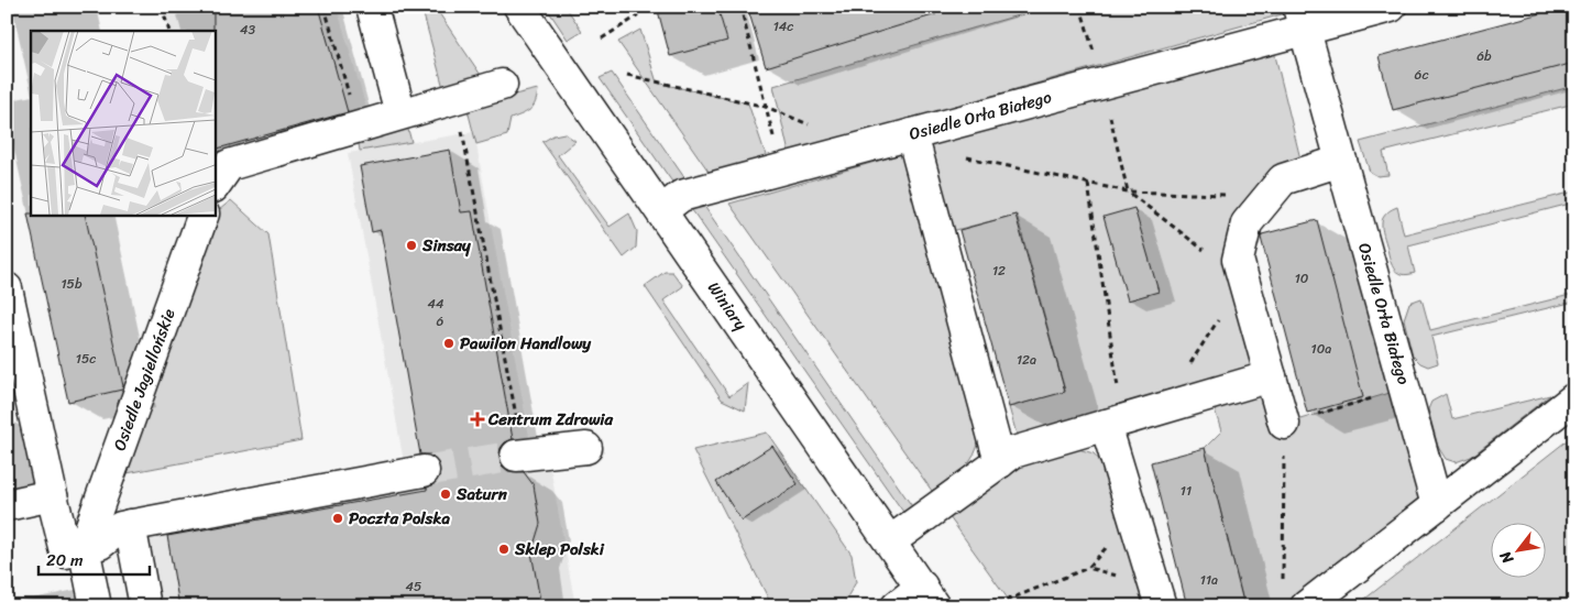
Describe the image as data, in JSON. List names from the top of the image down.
{
  "streets": {
    "street": ["Osiedle Orła Białego", "Winiary", "Osiedle Jagiellońskie"]
  },
  "crossings": [
    ["Osiedle Orła Białego", "Winiary"]
  ],
  "places": {
    "other": [
      "Sinsay",
      "Pawilon Handlowy",
      "Saturn",
      "Poczta Polska",
      "Sklep Polski"
    ],
    "health": ["Centrum Zdrowia"]
  },
  "house_numbers": [
    "14c",
    "43",
    "6b",
    "6c",
    "12",
    "10",
    "15b",
    "44",
    "6",
    "10a",
    "15c",
    "12a",
    "11",
    "11a",
    "45"
  ],
  "scale_bar": "20 m",
  "north": "bottom left"
}
